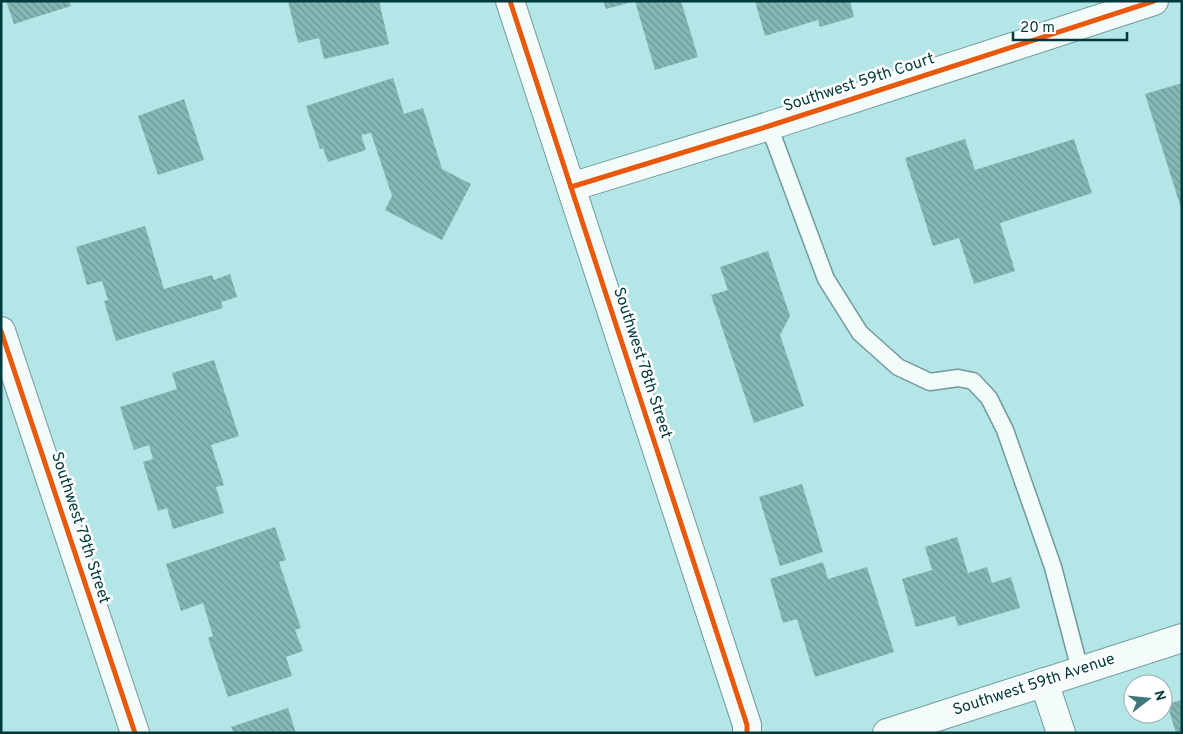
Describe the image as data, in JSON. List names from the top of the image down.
{
  "streets": {
    "street": [
      "Southwest 59th Court",
      "Southwest 78th Street",
      "Southwest 79th Street",
      "Southwest 59th Avenue"
    ]
  },
  "crossings": [
    ["Southwest 59th Court", "Southwest 78th Street"]
  ],
  "scale_bar": "20 m",
  "north": "right"
}
